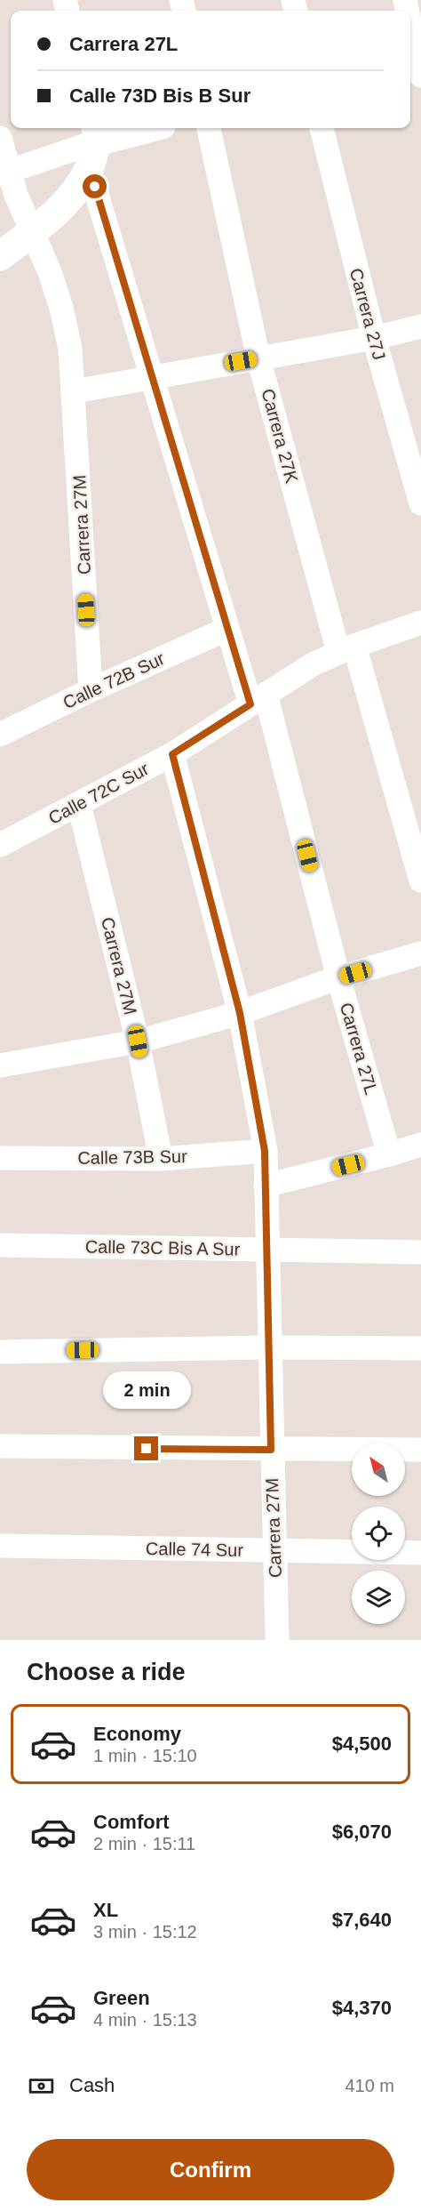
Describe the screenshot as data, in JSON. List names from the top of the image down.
{
  "streets": {
    "street": [
      "Carrera 27J",
      "Carrera 27K",
      "Carrera 27M",
      "Calle 72B Sur",
      "Calle 72C Sur",
      "Carrera 27L",
      "Calle 73B Sur",
      "Calle 73C Bis A Sur",
      "Calle 74 Sur"
    ]
  },
  "crossings": [
    ["Carrera 27K", "Calle 72C Sur"],
    ["Carrera 27M", "Calle 72B Sur"],
    ["Carrera 27M", "Calle 72C Sur"],
    ["Carrera 27M", "Calle 73B Sur"],
    ["Carrera 27M", "Calle 73C Bis A Sur"],
    ["Carrera 27M", "Calle 74 Sur"],
    ["Calle 72B Sur", "Carrera 27L"],
    ["Calle 72C Sur", "Carrera 27L"]
  ],
  "north": "top left",
  "page": {
    "banner": ["Carrera 27L", "Calle 73D Bis B Sur"],
    "bubble": "2 min",
    "heading": "Choose a ride",
    "list": [
      {
        "name": "Economy",
        "note": "1 min · 15:10",
        "value": "$4,500"
      },
      {
        "name": "Comfort",
        "note": "2 min · 15:11",
        "value": "$6,070"
      },
      {
        "name": "XL",
        "note": "3 min · 15:12",
        "value": "$7,640"
      },
      {
        "name": "Green",
        "note": "4 min · 15:13",
        "value": "$4,370"
      }
    ],
    "pay": ["Cash", "410 m"],
    "buttons": "Confirm"
  }
}
